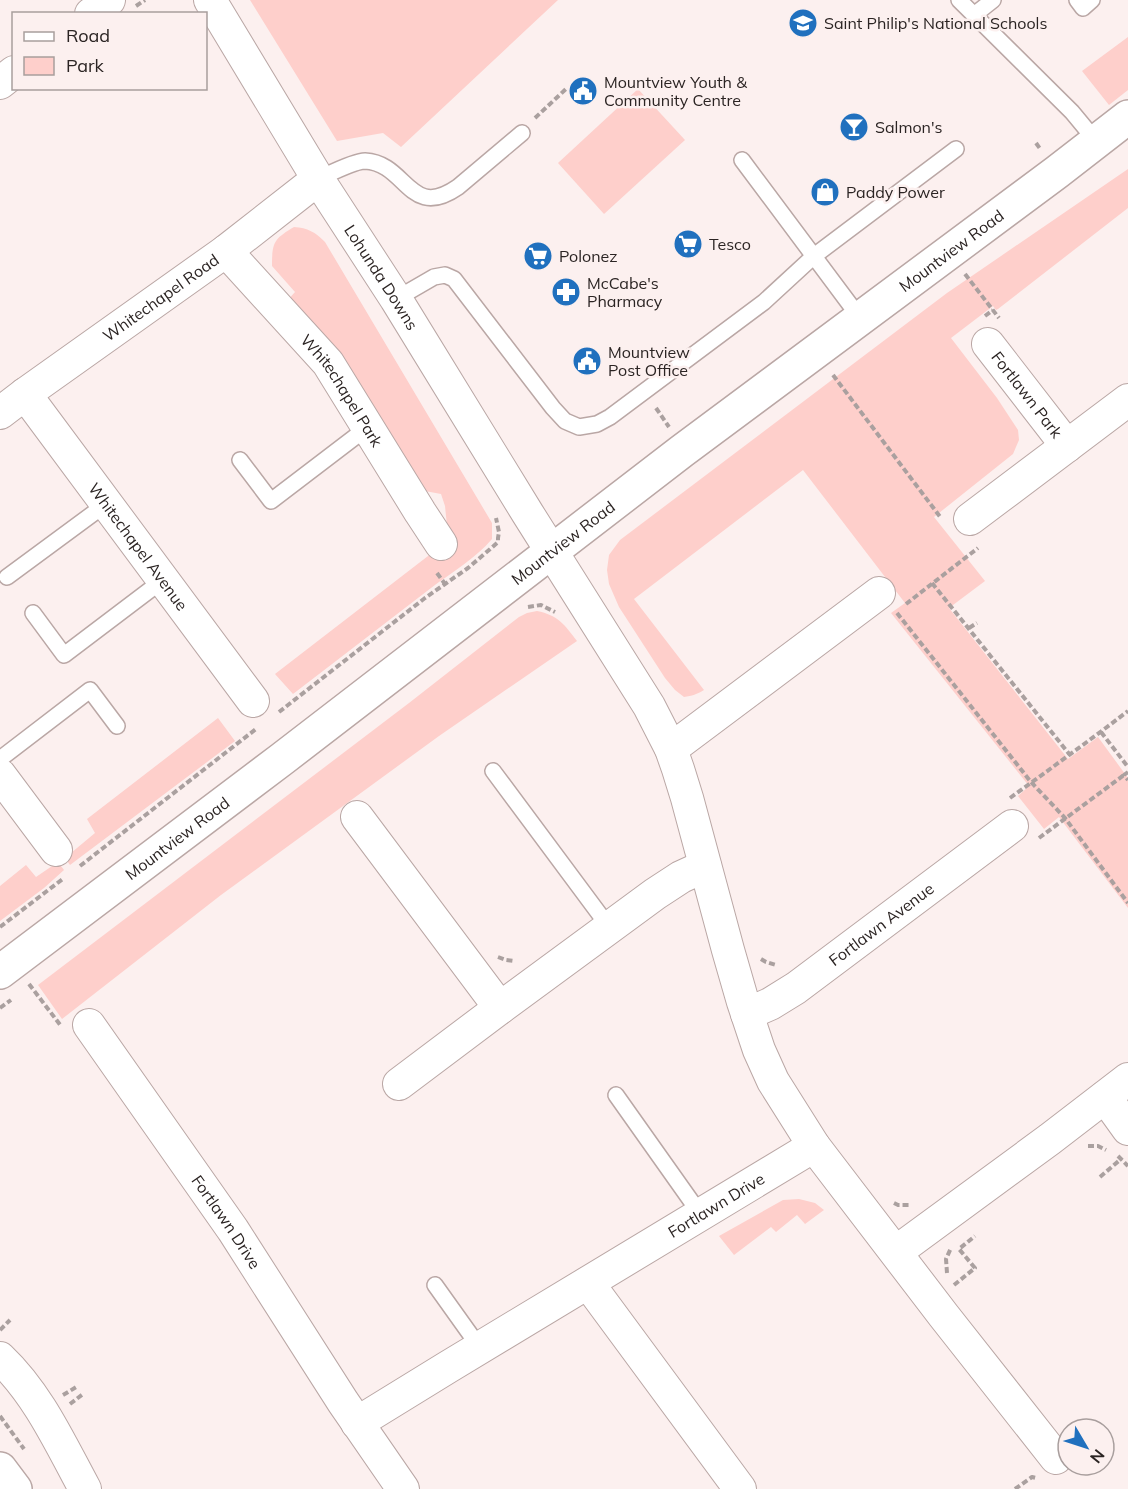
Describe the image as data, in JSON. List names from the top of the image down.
{
  "streets": {
    "street": [
      "Mountview Road",
      "Lohunda Downs",
      "Whitechapel Road",
      "Whitechapel Park",
      "Fortlawn Park",
      "Whitechapel Avenue",
      "Fortlawn Avenue",
      "Fortlawn Drive"
    ]
  },
  "crossings": [
    ["Mountview Road", "Lohunda Downs"],
    ["Lohunda Downs", "Whitechapel Road"],
    ["Whitechapel Road", "Whitechapel Park"],
    ["Whitechapel Road", "Whitechapel Avenue"]
  ],
  "places": {
    "school or university": ["Saint Philip's National Schools"],
    "public building": ["Mountview Youth & Community Centre", "Mountview Post Office"],
    "bar": ["Salmon's"],
    "shop": ["Paddy Power"],
    "supermarket": ["Tesco", "Polonez"],
    "pharmacy": ["McCabe's Pharmacy"]
  },
  "legend": ["Road", "Park"],
  "north": "bottom right"
}
